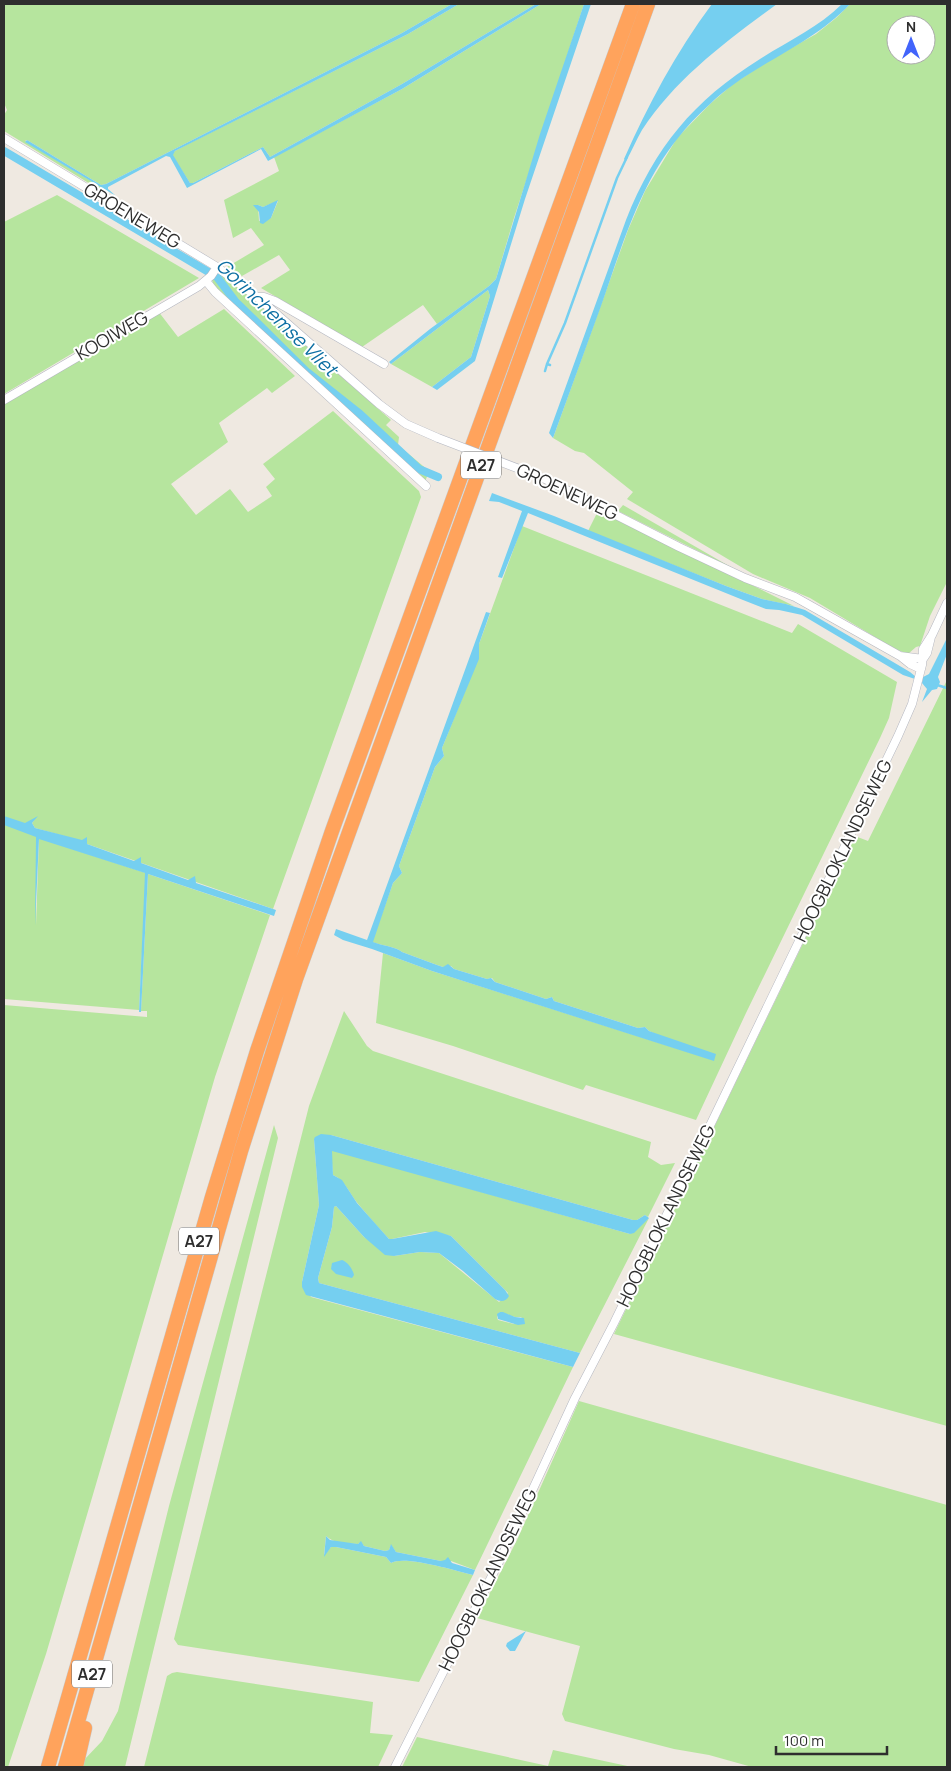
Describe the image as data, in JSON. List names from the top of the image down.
{
  "streets": {
    "highway": ["A27"],
    "street": ["GROENEWEG", "KOOIWEG", "HOOGBLOKLANDSEWEG"]
  },
  "crossings": [
    ["GROENEWEG", "KOOIWEG"],
    ["GROENEWEG", "HOOGBLOKLANDSEWEG"]
  ],
  "water": ["Gorinchemse Vliet"],
  "scale_bar": "100 m",
  "north": "top"
}
